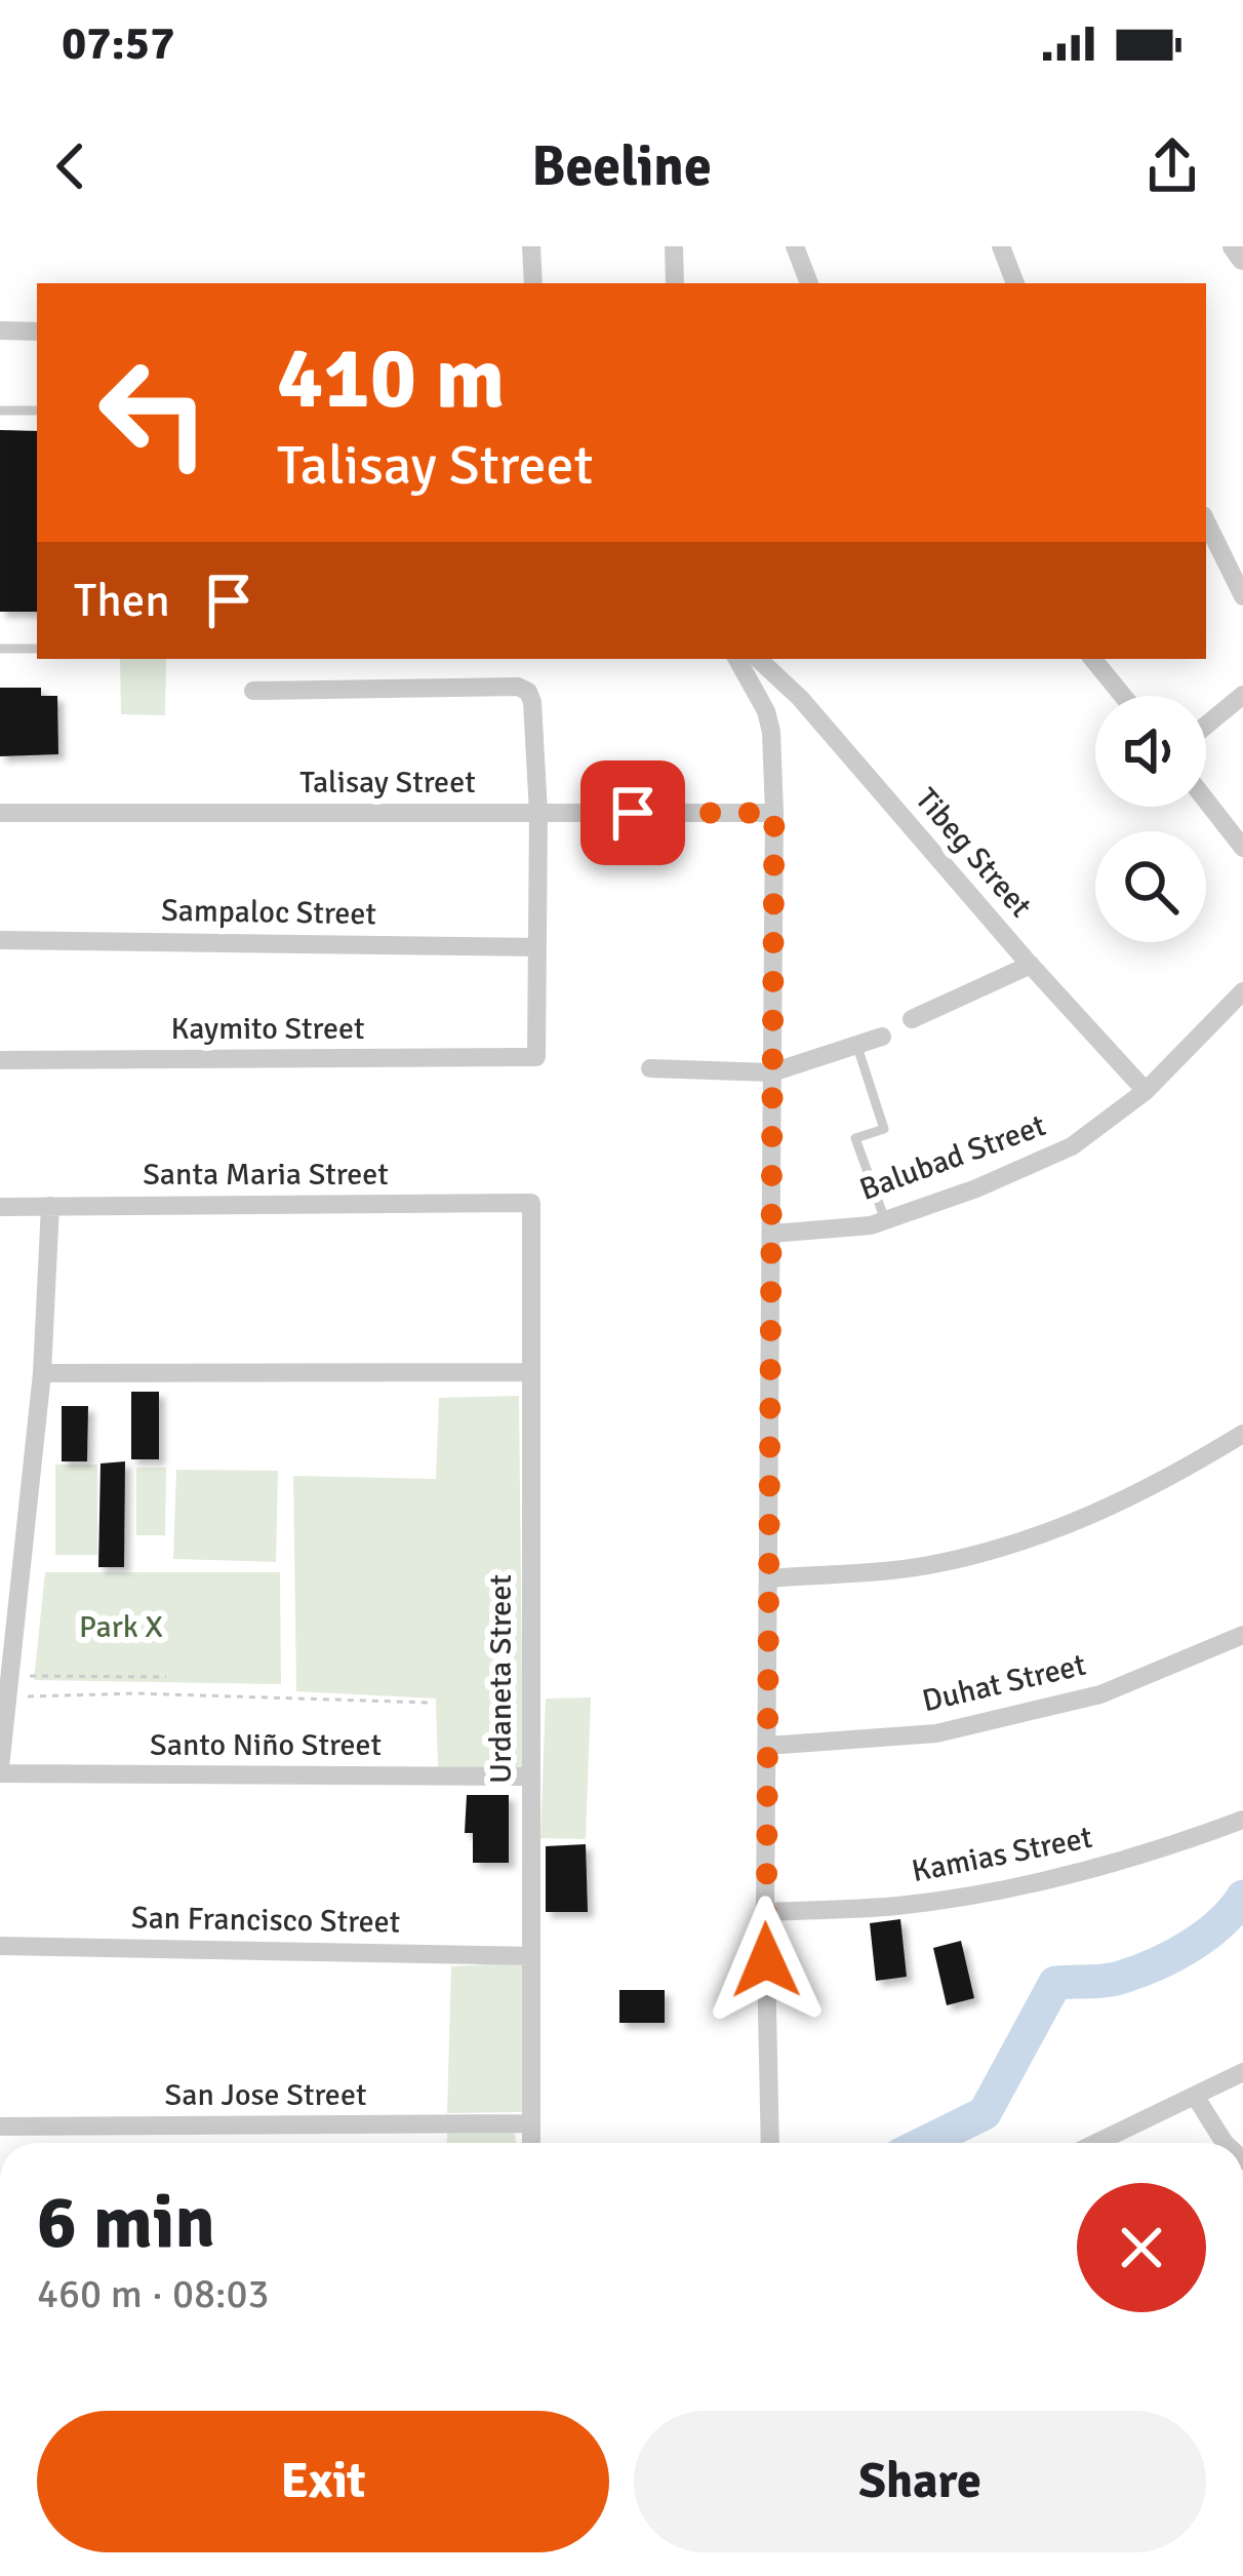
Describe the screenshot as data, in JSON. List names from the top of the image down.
{
  "streets": {
    "street": [
      "Talisay Street",
      "Tibeg Street",
      "Sampaloc Street",
      "Kaymito Street",
      "Balubad Street",
      "Santa Maria Street",
      "Urdaneta Street",
      "Duhat Street",
      "Santo Niño Street",
      "Kamias Street",
      "San Francisco Street",
      "San Jose Street"
    ]
  },
  "crossings": [
    ["Tibeg Street", "Balubad Street"],
    ["Sampaloc Street", "Kaymito Street"],
    ["Santa Maria Street", "Urdaneta Street"],
    ["Urdaneta Street", "Santo Niño Street"],
    ["Urdaneta Street", "San Francisco Street"],
    ["Urdaneta Street", "San Jose Street"]
  ],
  "parks": ["Park X"],
  "page": {
    "status": "07:57",
    "header": "Beeline",
    "turn": ["410 m", "Talisay Street"],
    "then": "Then",
    "heading": ["6 min", "460 m · 08:03"],
    "buttons": ["Exit", "Share"]
  }
}
